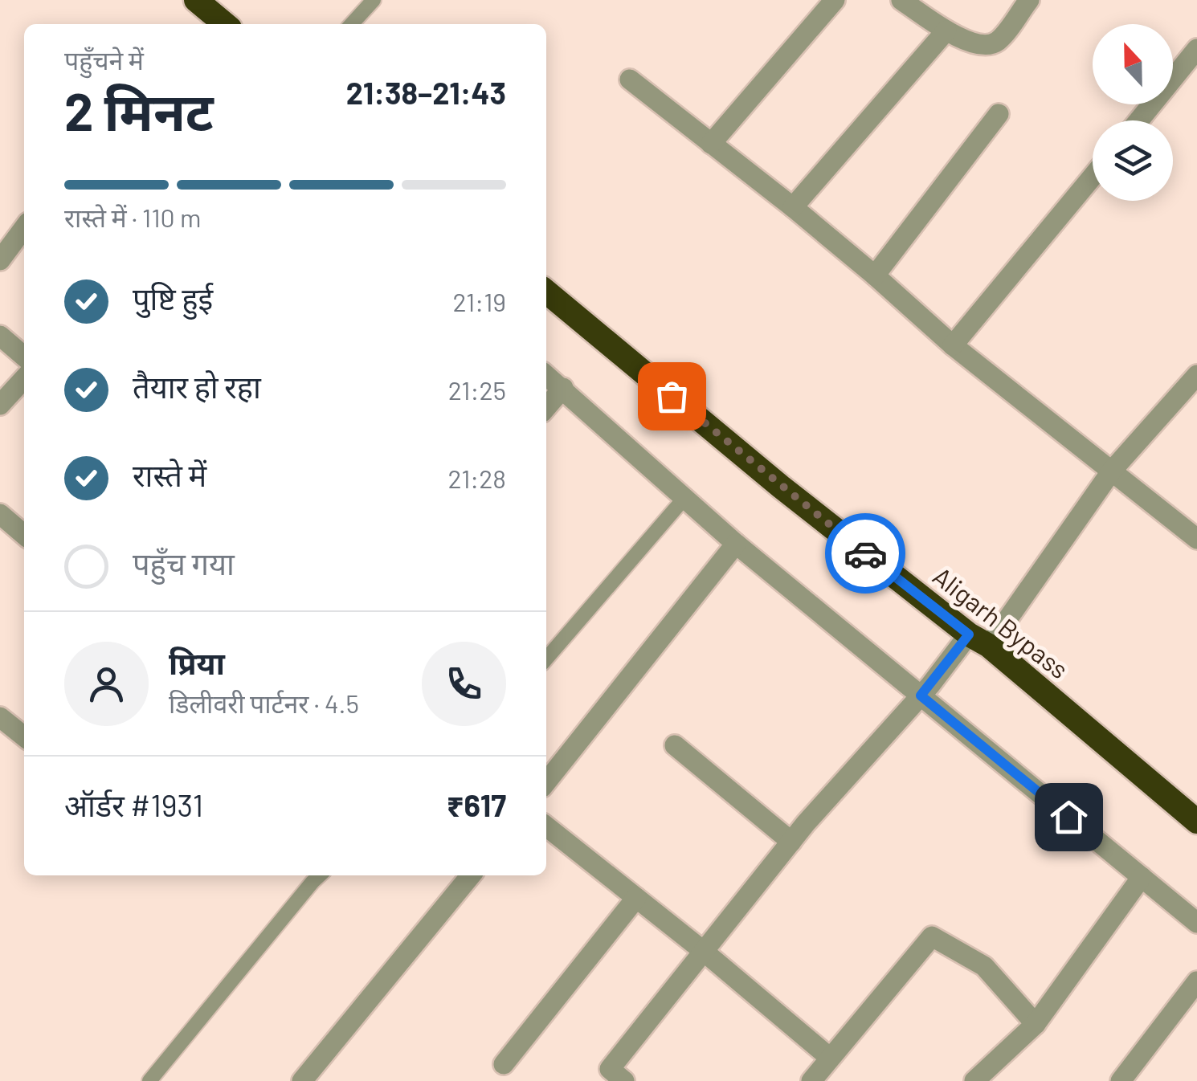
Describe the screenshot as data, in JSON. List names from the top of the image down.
{
  "streets": {
    "highway": ["Aligarh Bypass"]
  },
  "north": "top",
  "page": {
    "heading": ["2 मिनट", "पहुँचने में", "21:38–21:43"],
    "panel": [
      "प्रिया",
      "डिलीवरी पार्टनर · 4.5",
      "ऑर्डर #1931",
      "₹617"
    ],
    "bar": "रास्ते में · 110 m",
    "list": [
      ["पुष्टि हुई", "21:19"],
      ["तैयार हो रहा", "21:25"],
      ["रास्ते में", "21:28"],
      "पहुँच गया"
    ]
  }
}
